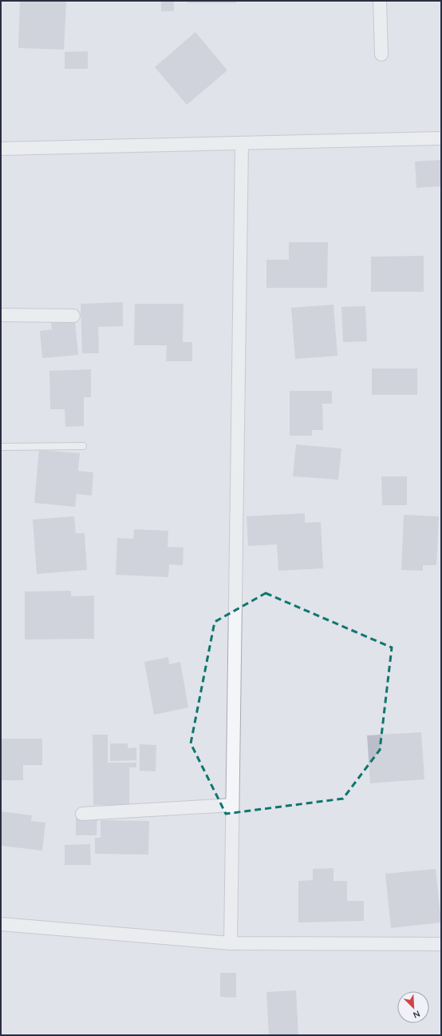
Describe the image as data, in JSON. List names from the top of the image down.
{
  "north": "bottom right"
}
